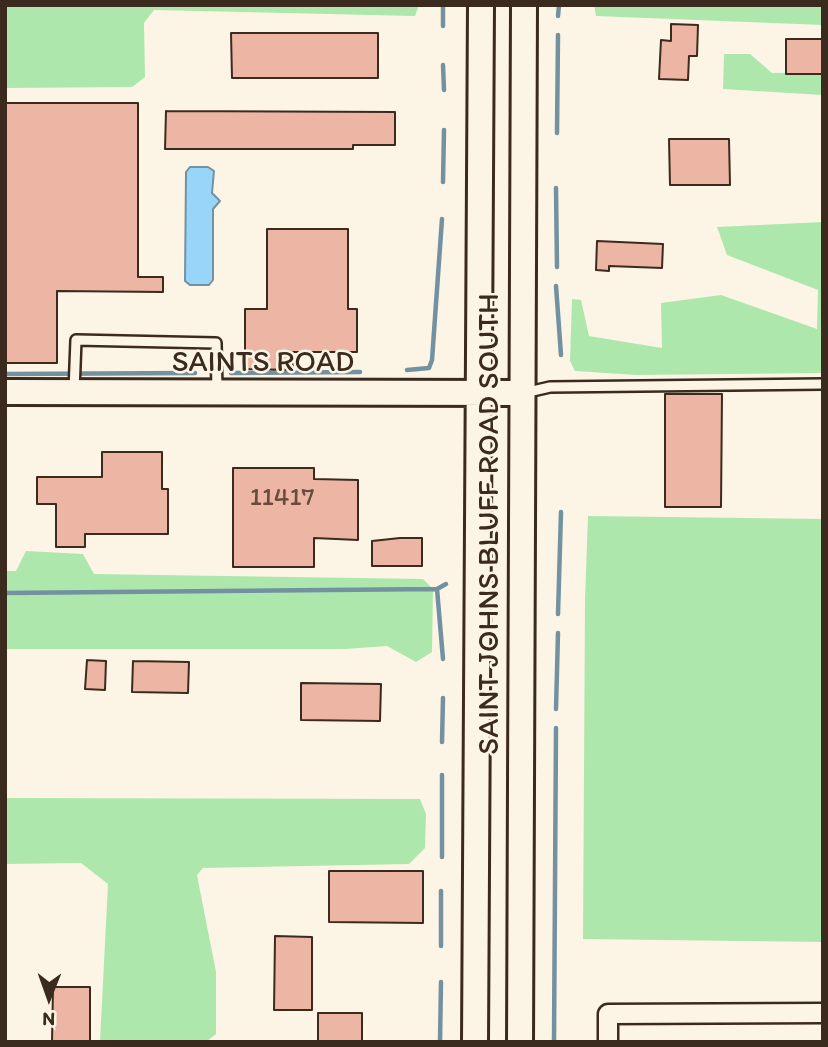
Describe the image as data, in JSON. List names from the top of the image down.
{
  "streets": {
    "main road": ["SAINTS ROAD", "SAINT JOHNS BLUFF ROAD SOUTH"]
  },
  "crossings": [
    ["SAINTS ROAD", "SAINT JOHNS BLUFF ROAD SOUTH"]
  ],
  "house_numbers": ["11417"],
  "north": "bottom"
}
